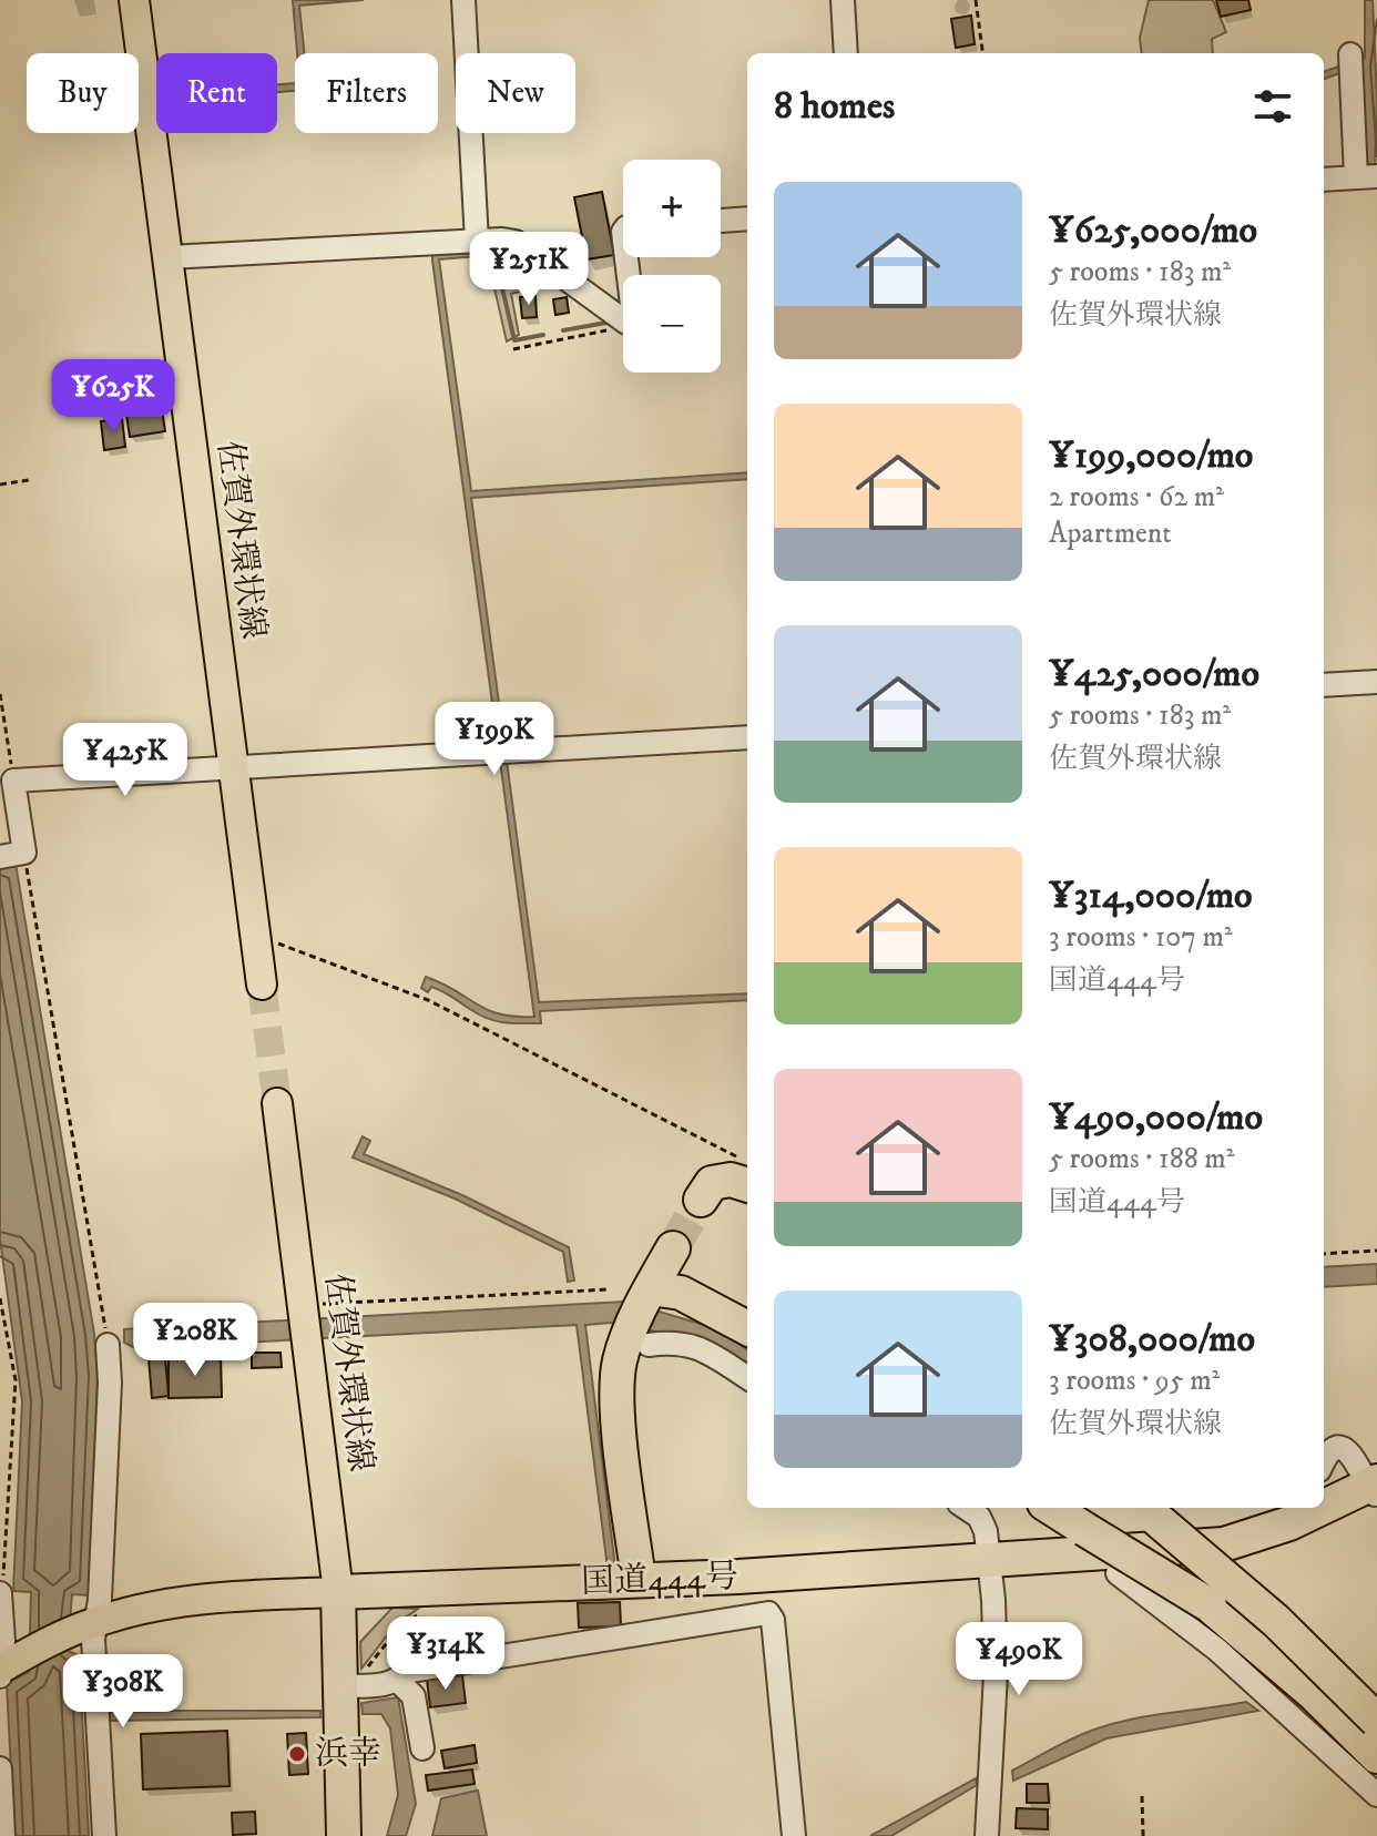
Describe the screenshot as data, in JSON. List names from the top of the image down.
{
  "streets": {
    "highway": ["国道444号"],
    "main road": ["佐賀外環状線"]
  },
  "crossings": [
    ["佐賀外環状線", "国道444号"]
  ],
  "places": ["浜幸"],
  "page": {
    "chip": [
      "Buy",
      "Rent",
      "Filters",
      "New"
    ],
    "heading": "8 homes",
    "map_buttons": ["+", "−"],
    "list": [
      {
        "name": "¥625,000/mo",
        "note": "5 rooms · 183 m² · 佐賀外環状線"
      },
      {
        "name": "¥199,000/mo",
        "note": "2 rooms · 62 m² · Apartment"
      },
      {
        "name": "¥425,000/mo",
        "note": "5 rooms · 183 m² · 佐賀外環状線"
      },
      {
        "name": "¥314,000/mo",
        "note": "3 rooms · 107 m² · 国道444号"
      },
      {
        "name": "¥490,000/mo",
        "note": "5 rooms · 188 m² · 国道444号"
      },
      {
        "name": "¥308,000/mo",
        "note": "3 rooms · 95 m² · 佐賀外環状線"
      }
    ],
    "price": [
      "¥251K",
      "¥625K",
      "¥199K",
      "¥425K",
      "¥208K",
      "¥314K",
      "¥490K",
      "¥308K"
    ]
  }
}
